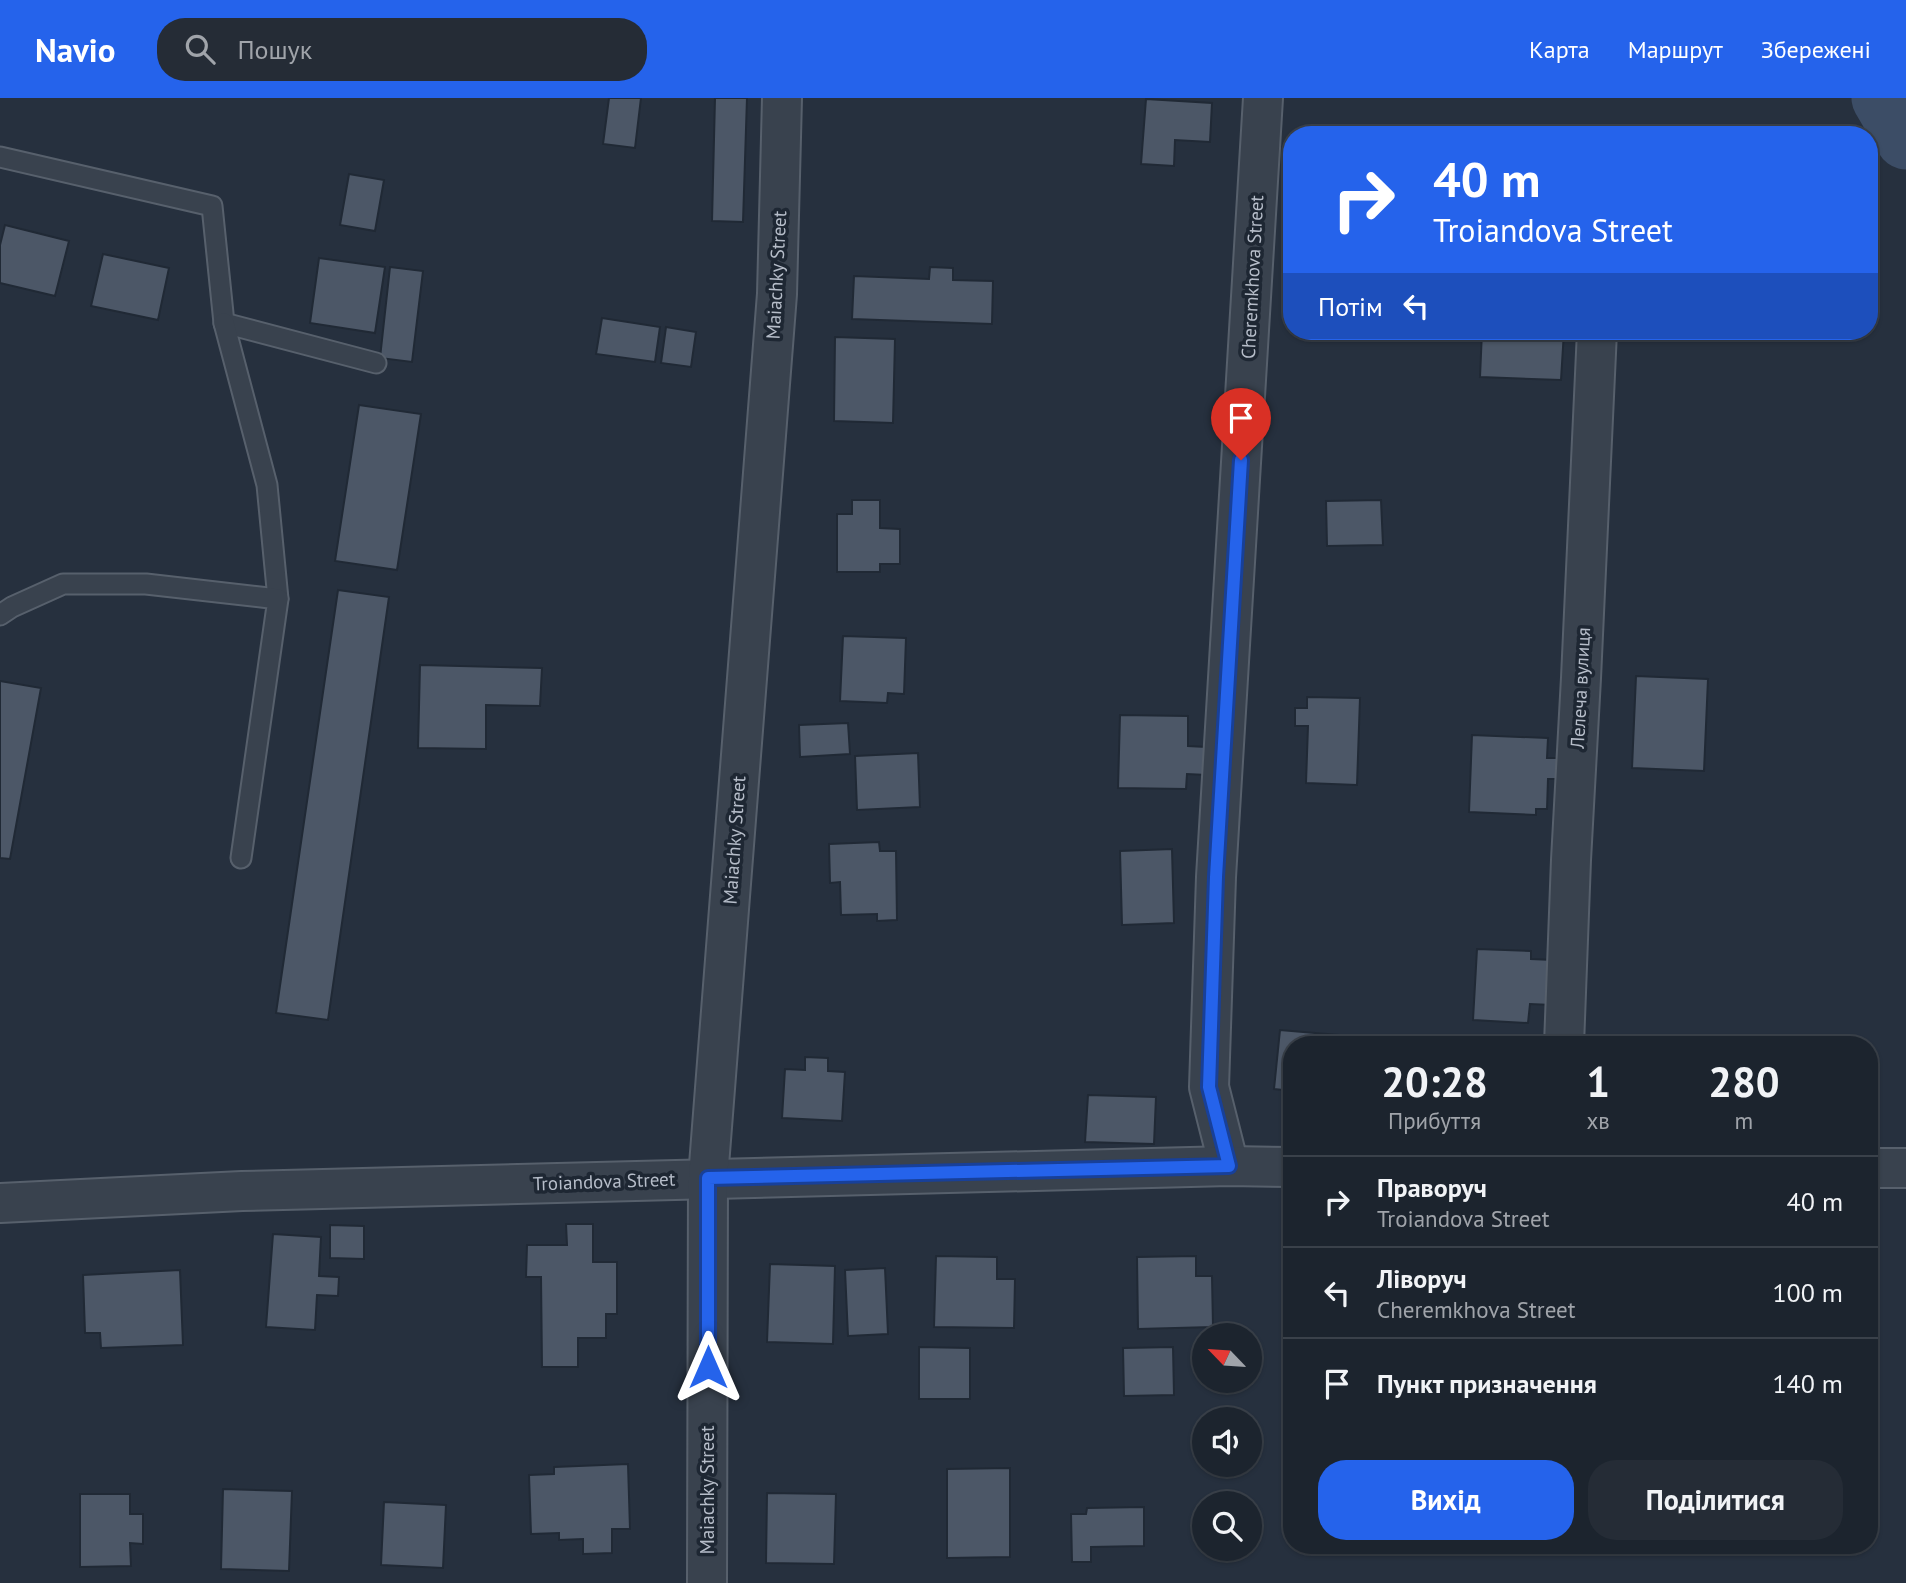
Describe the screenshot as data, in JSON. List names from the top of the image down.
{
  "streets": {
    "street": [
      "Maiachky Street",
      "Cheremkhova Street",
      "Лелеча вулиця",
      "Troiandova Street"
    ]
  },
  "crossings": [
    ["Maiachky Street", "Troiandova Street"],
    ["Cheremkhova Street", "Troiandova Street"]
  ],
  "north": "top left",
  "page": {
    "header": "Navio",
    "search": "Пошук",
    "nav": ["Карта", "Маршрут", "Збережені"],
    "turn": ["40 m", "Troiandova Street"],
    "then": "Потім",
    "eta": [
      "20:28",
      "Прибуття",
      "1",
      "хв",
      "280",
      "m"
    ],
    "list": [
      {
        "name": "Праворуч",
        "note": "Troiandova Street",
        "value": "40 m"
      },
      {
        "name": "Ліворуч",
        "note": "Cheremkhova Street",
        "value": "100 m"
      },
      {
        "name": "Пункт призначення",
        "value": "140 m"
      }
    ],
    "buttons": ["Вихід", "Поділитися"]
  }
}
